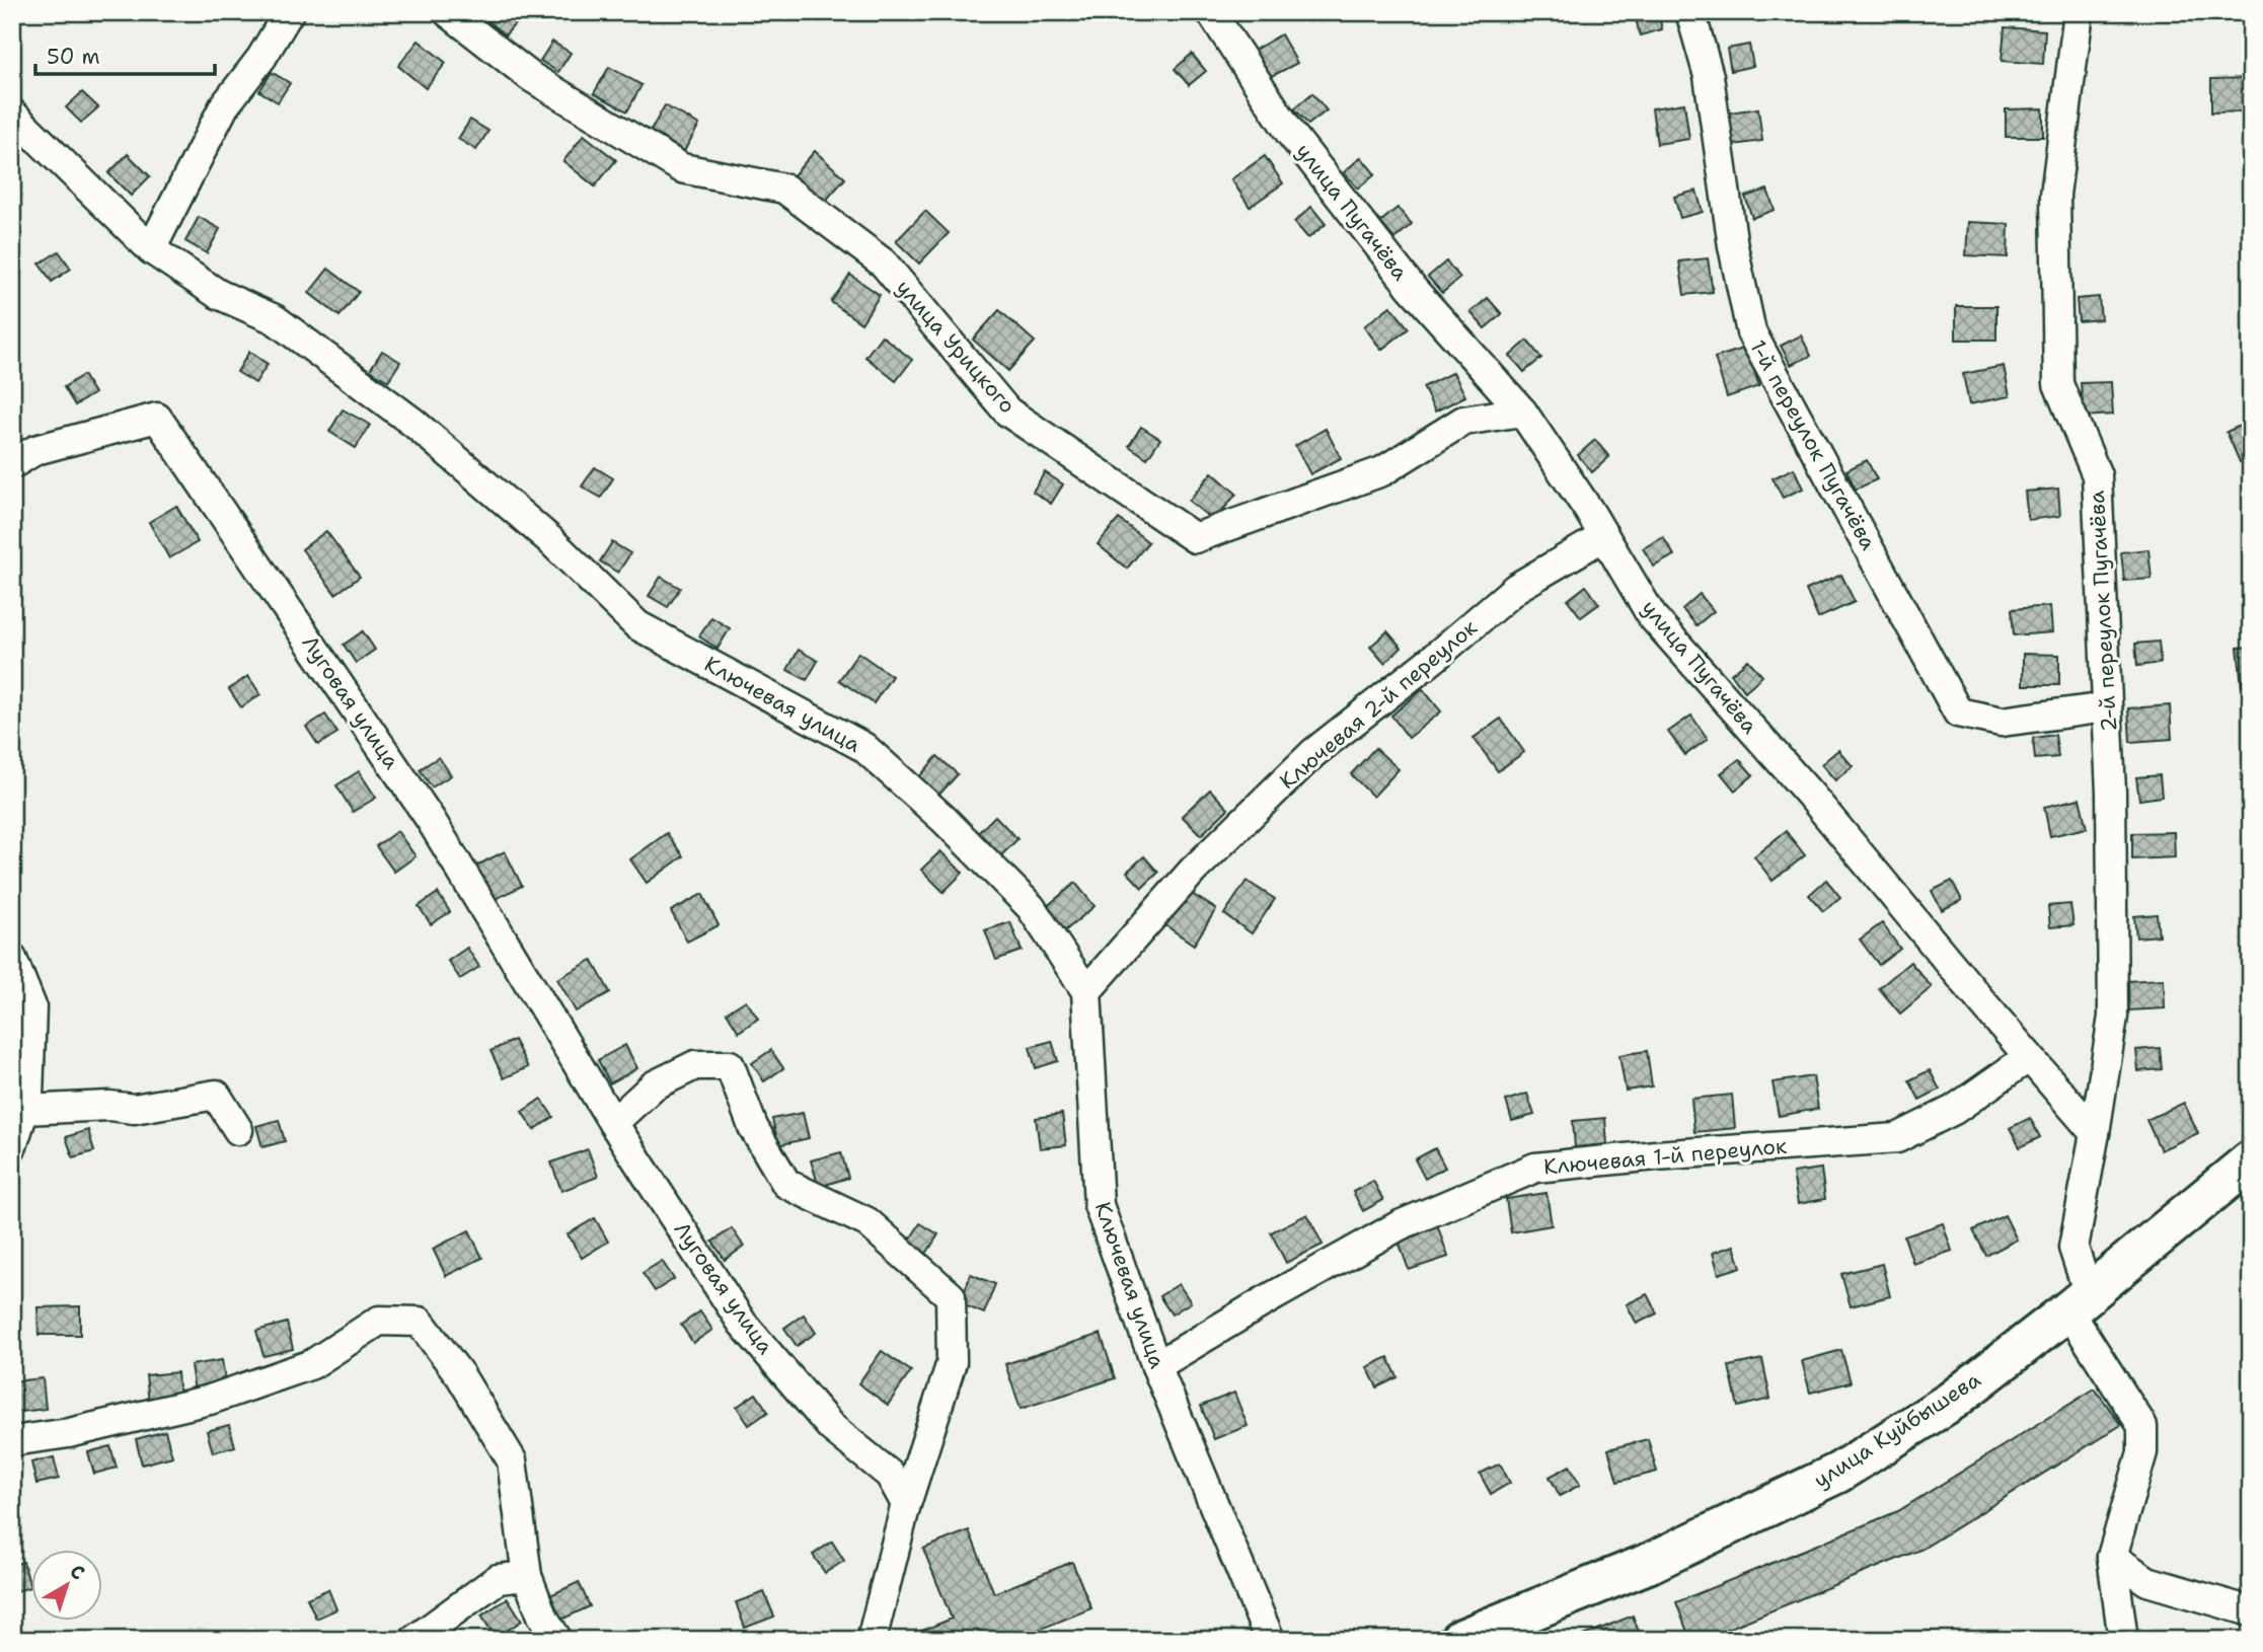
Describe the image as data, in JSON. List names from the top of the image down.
{
  "streets": {
    "main road": ["улица Куйбышева"],
    "street": [
      "улица Пугачёва",
      "улица Урицкого",
      "1-й переулок Пугачёва",
      "2-й переулок Пугачёва",
      "Луговая улица",
      "Ключевая улица",
      "Ключевая 2-й переулок",
      "Ключевая 1-й переулок"
    ]
  },
  "crossings": [
    ["улица Пугачёва", "улица Урицкого"],
    ["улица Пугачёва", "2-й переулок Пугачёва"],
    ["улица Пугачёва", "Ключевая 2-й переулок"],
    ["улица Пугачёва", "Ключевая 1-й переулок"],
    ["1-й переулок Пугачёва", "2-й переулок Пугачёва"],
    ["Ключевая улица", "Ключевая 2-й переулок"],
    ["Ключевая улица", "Ключевая 1-й переулок"]
  ],
  "scale_bar": "50 m",
  "north": "top right"
}
